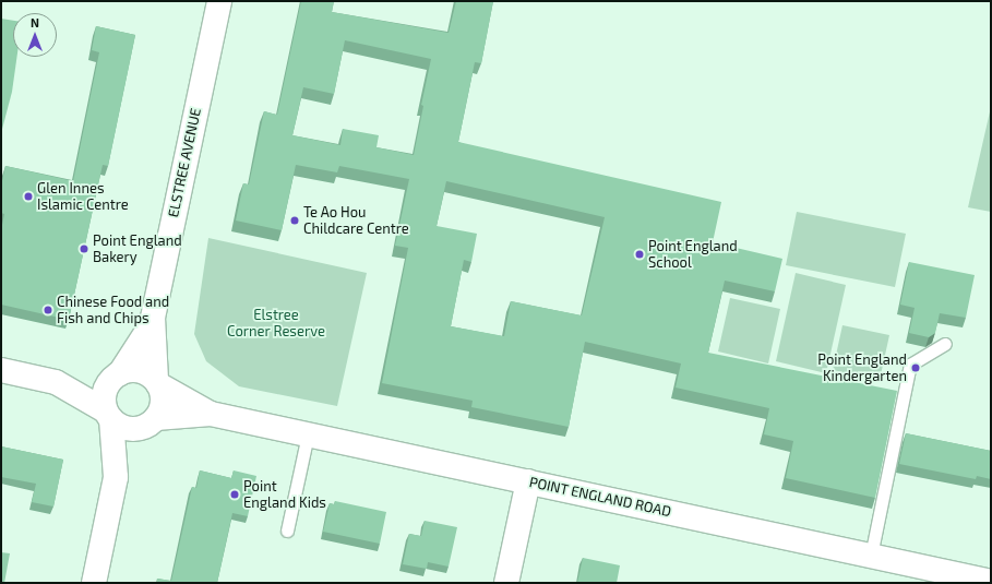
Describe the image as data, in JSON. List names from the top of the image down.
{
  "streets": {
    "street": ["ELSTREE AVENUE", "POINT ENGLAND ROAD"]
  },
  "parks": ["Elstree Corner Reserve"],
  "places": [
    "Glen Innes Islamic Centre",
    "Te Ao Hou Childcare Centre",
    "Point England Bakery",
    "Point England School",
    "Chinese Food and Fish and Chips",
    "Point England Kindergarten",
    "Point England Kids"
  ],
  "north": "top"
}
